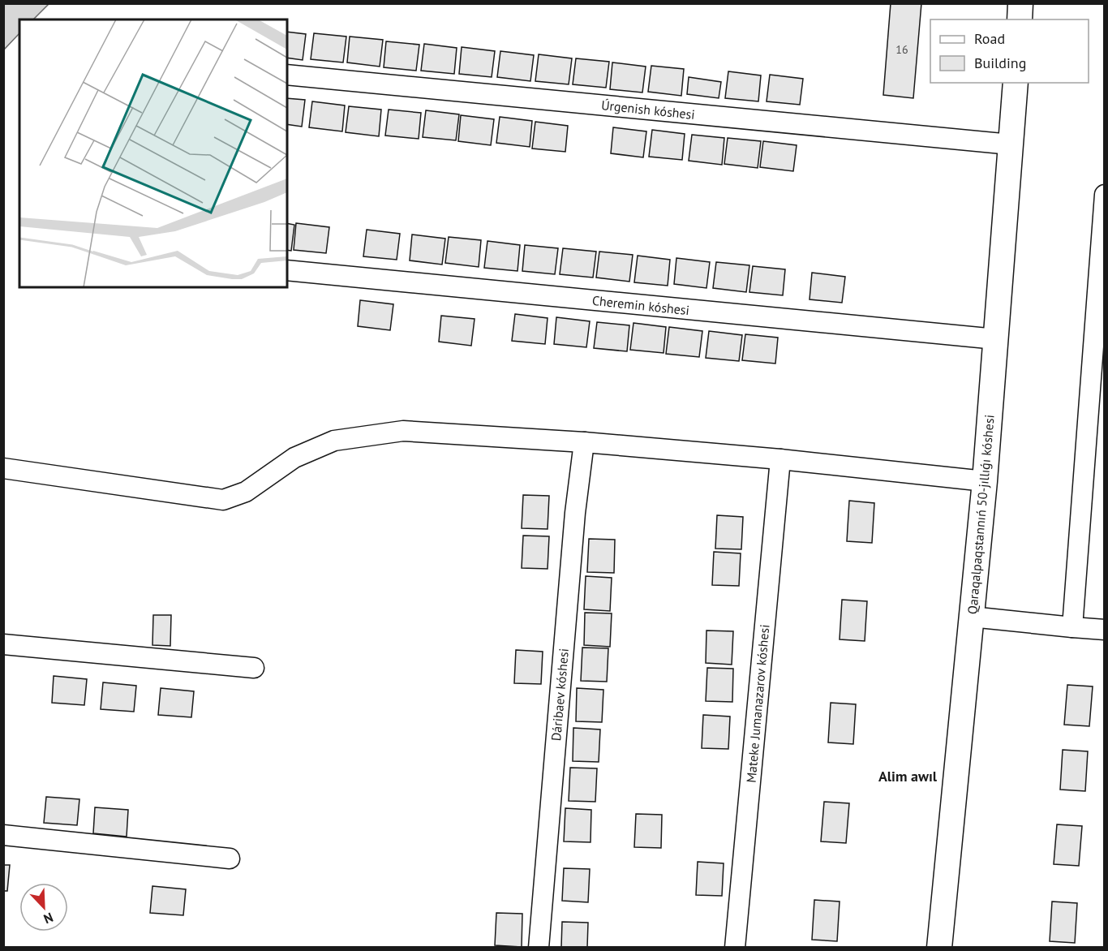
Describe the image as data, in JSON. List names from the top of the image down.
{
  "streets": {
    "main road": ["Qaraqalpaqstannıń 50-jıllıǵı kóshesi"],
    "street": [
      "Úrgenish kóshesi",
      "Cheremin kóshesi",
      "Dáribaev kóshesi",
      "Mateke Jumanazarov kóshesi"
    ]
  },
  "crossings": [
    ["Úrgenish kóshesi", "Qaraqalpaqstannıń 50-jıllıǵı kóshesi"],
    ["Cheremin kóshesi", "Qaraqalpaqstannıń 50-jıllıǵı kóshesi"]
  ],
  "districts": ["Alim awıl"],
  "house_numbers": ["16"],
  "legend": ["Road", "Building"],
  "north": "bottom right"
}
